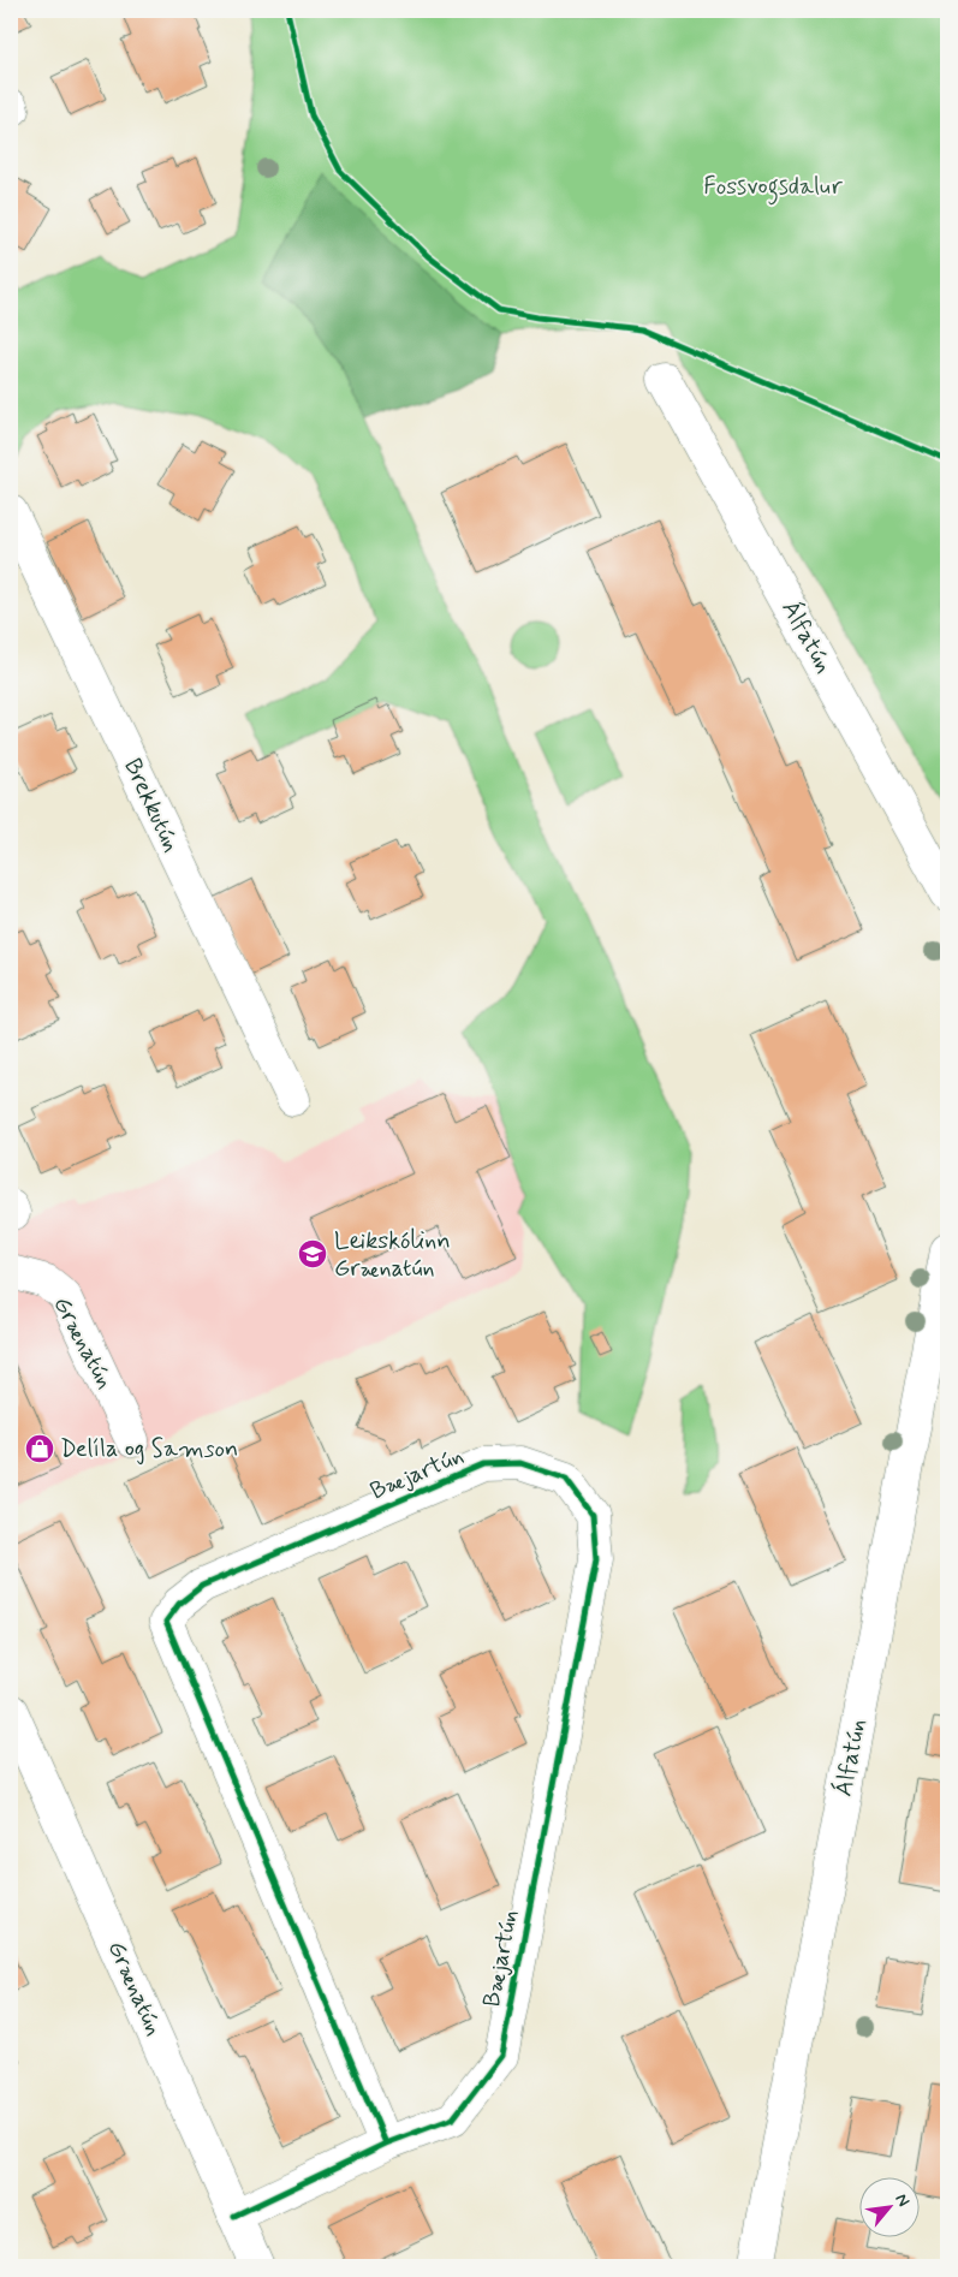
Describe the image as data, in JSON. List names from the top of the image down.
{
  "streets": {
    "street": [
      "Álfatún",
      "Brekkutún",
      "Grænatún",
      "Bæjartún"
    ]
  },
  "crossings": [
    ["Grænatún", "Bæjartún"]
  ],
  "parks": ["Fossvogsdalur"],
  "places": {
    "school or university": ["Leikskólinn Grænatún"],
    "shop": ["Delíla og Samson"]
  },
  "north": "top right"
}
